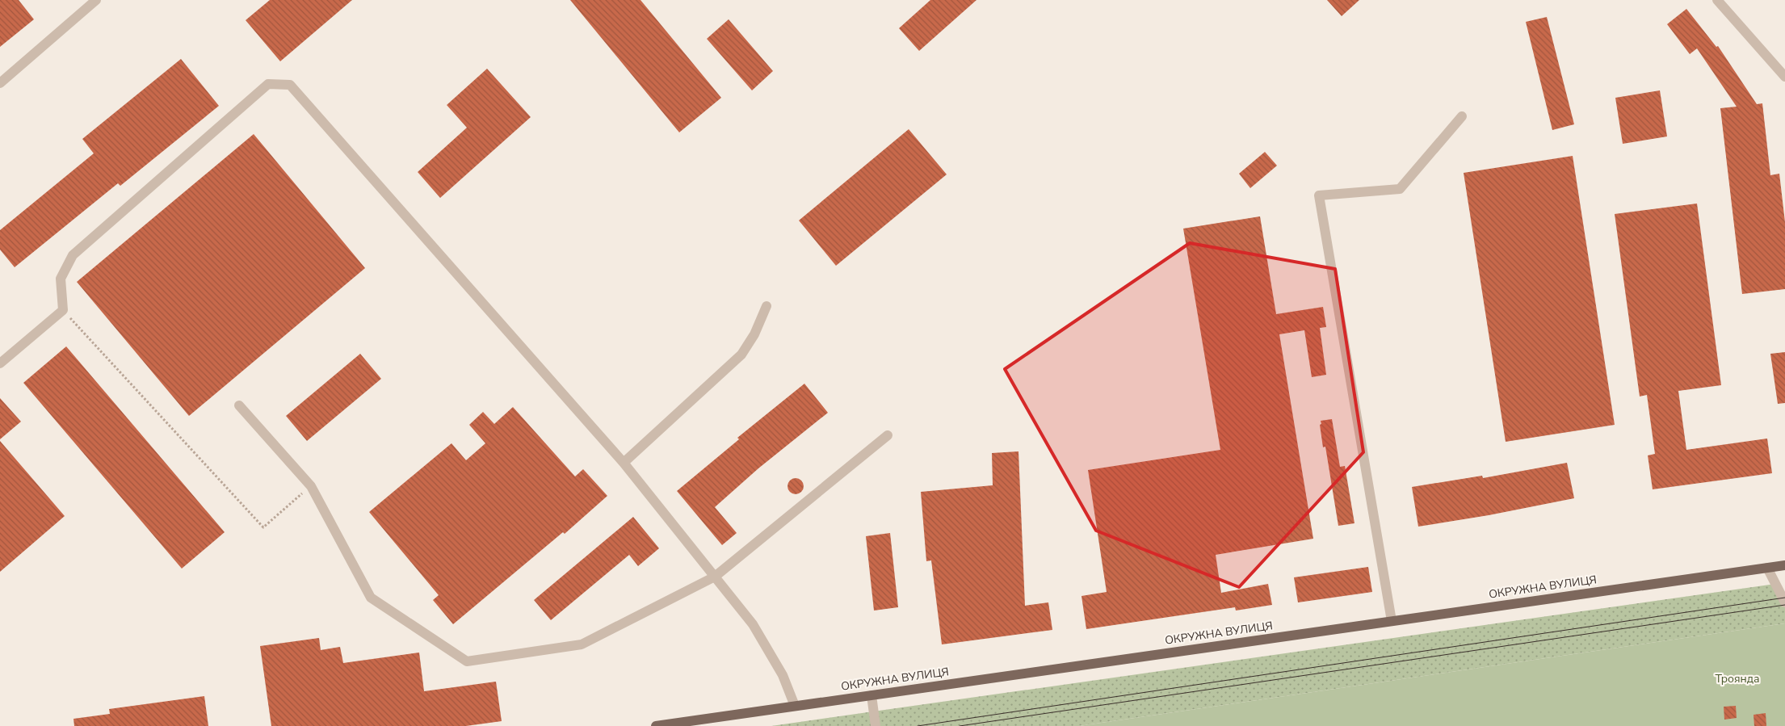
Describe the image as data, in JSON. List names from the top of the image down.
{
  "streets": {
    "main road": ["ОКРУЖНА ВУЛИЦЯ"]
  },
  "parks": ["Троянда"]
}
